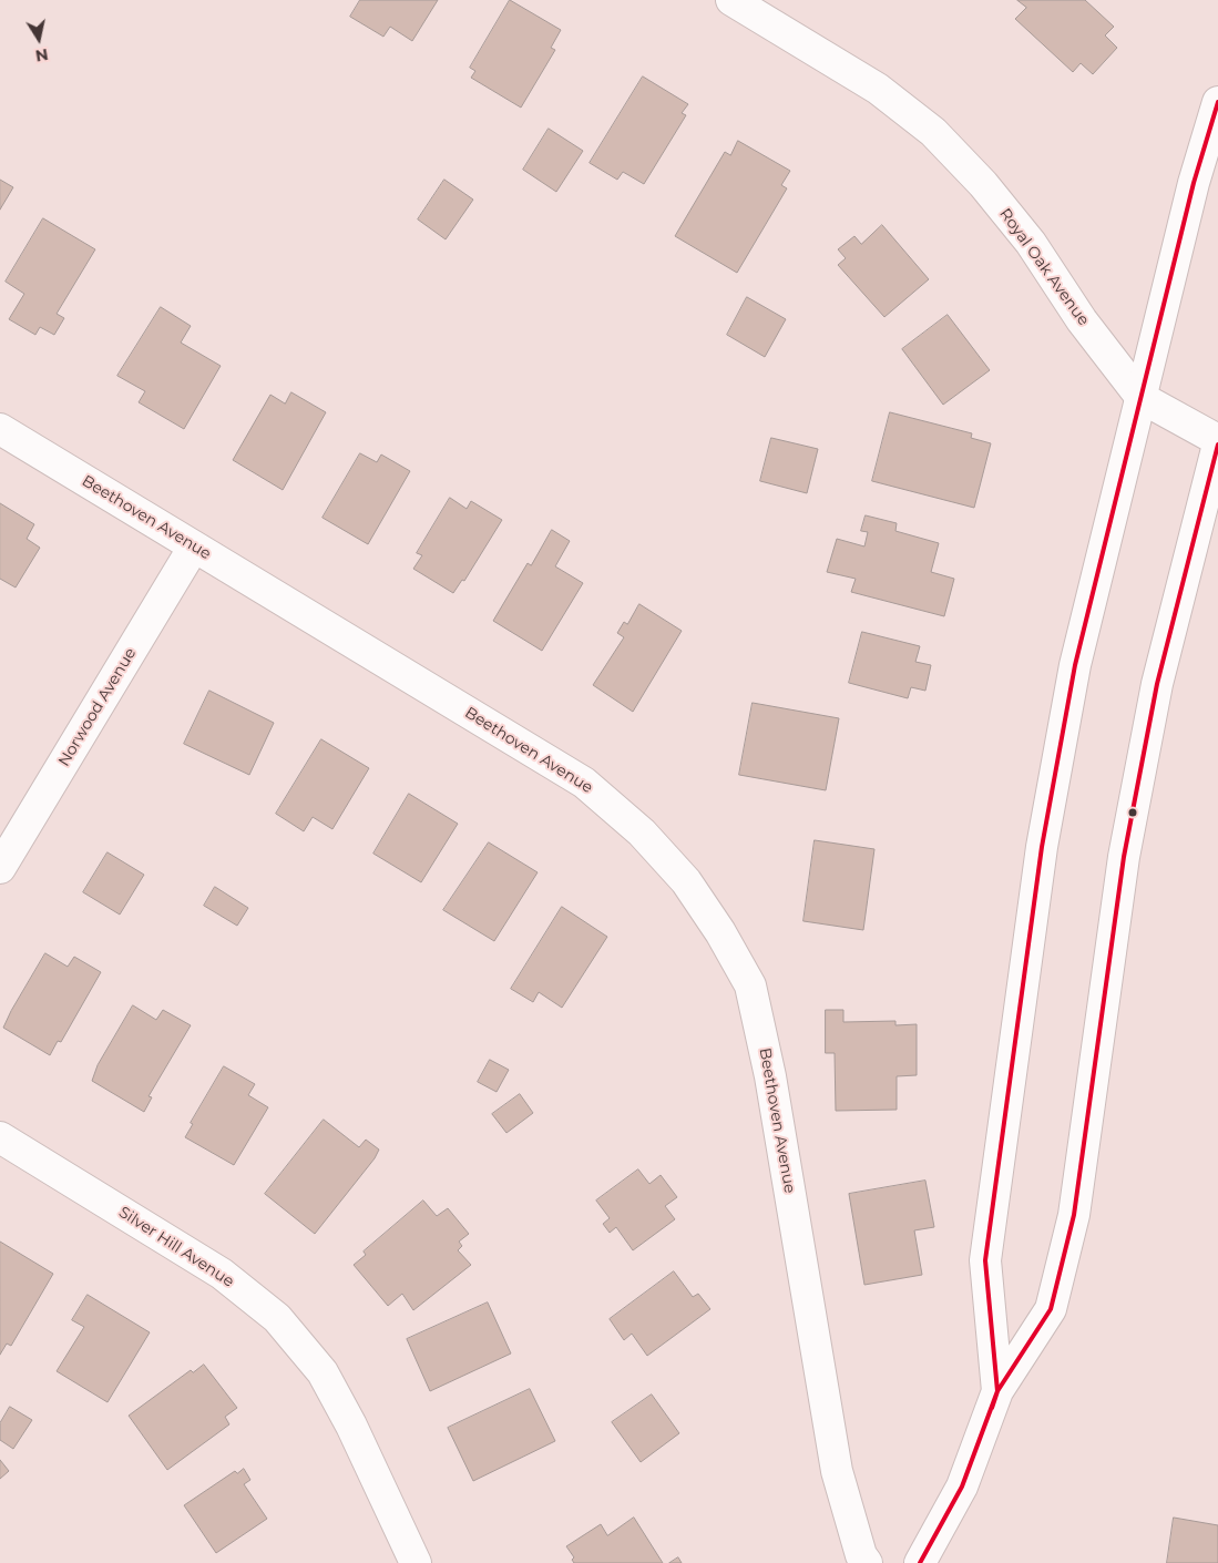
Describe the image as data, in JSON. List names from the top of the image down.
{
  "streets": {
    "street": [
      "Royal Oak Avenue",
      "Beethoven Avenue",
      "Norwood Avenue",
      "Silver Hill Avenue"
    ]
  },
  "crossings": [
    ["Beethoven Avenue", "Norwood Avenue"]
  ],
  "north": "bottom"
}
